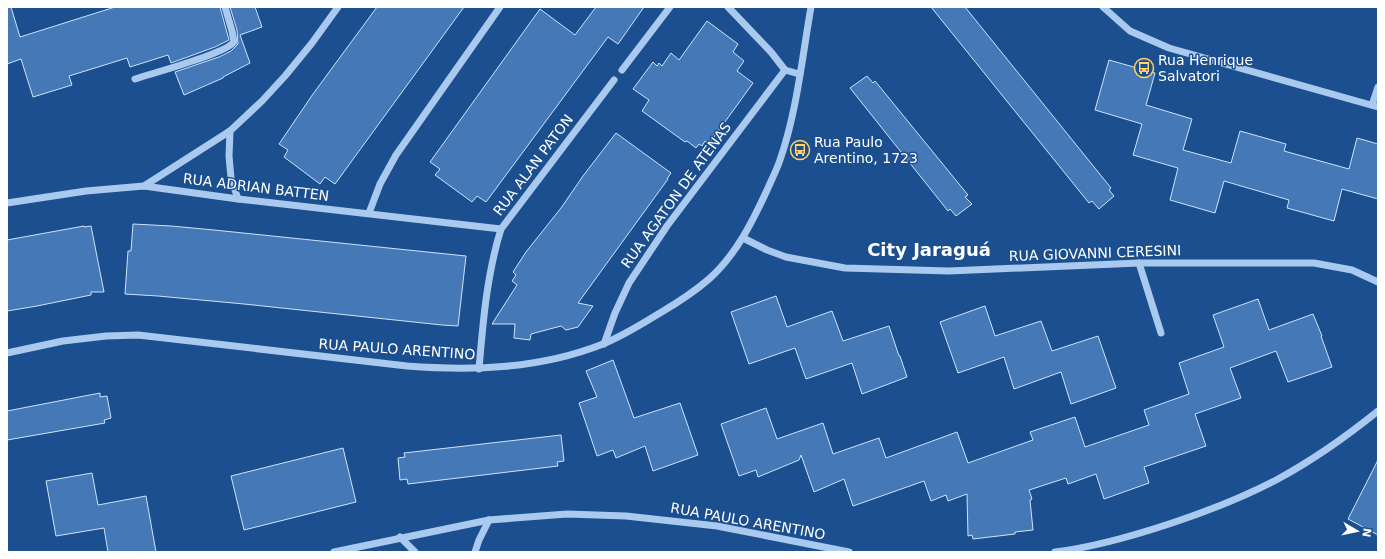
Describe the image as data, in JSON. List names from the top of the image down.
{
  "streets": {
    "street": [
      "RUA ALAN PATON",
      "RUA ADRIAN BATTEN",
      "RUA AGATON DE ATENAS",
      "RUA GIOVANNI CERESINI",
      "RUA PAULO ARENTINO"
    ]
  },
  "crossings": [
    ["RUA ALAN PATON", "RUA ADRIAN BATTEN"],
    ["RUA ALAN PATON", "RUA PAULO ARENTINO"],
    ["RUA AGATON DE ATENAS", "RUA PAULO ARENTINO"],
    ["RUA GIOVANNI CERESINI", "RUA PAULO ARENTINO"]
  ],
  "districts": ["City Jaraguá"],
  "places": {
    "bus stop": ["Rua Henrique Salvatori", "Rua Paulo Arentino, 1723"]
  },
  "north": "right"
}
